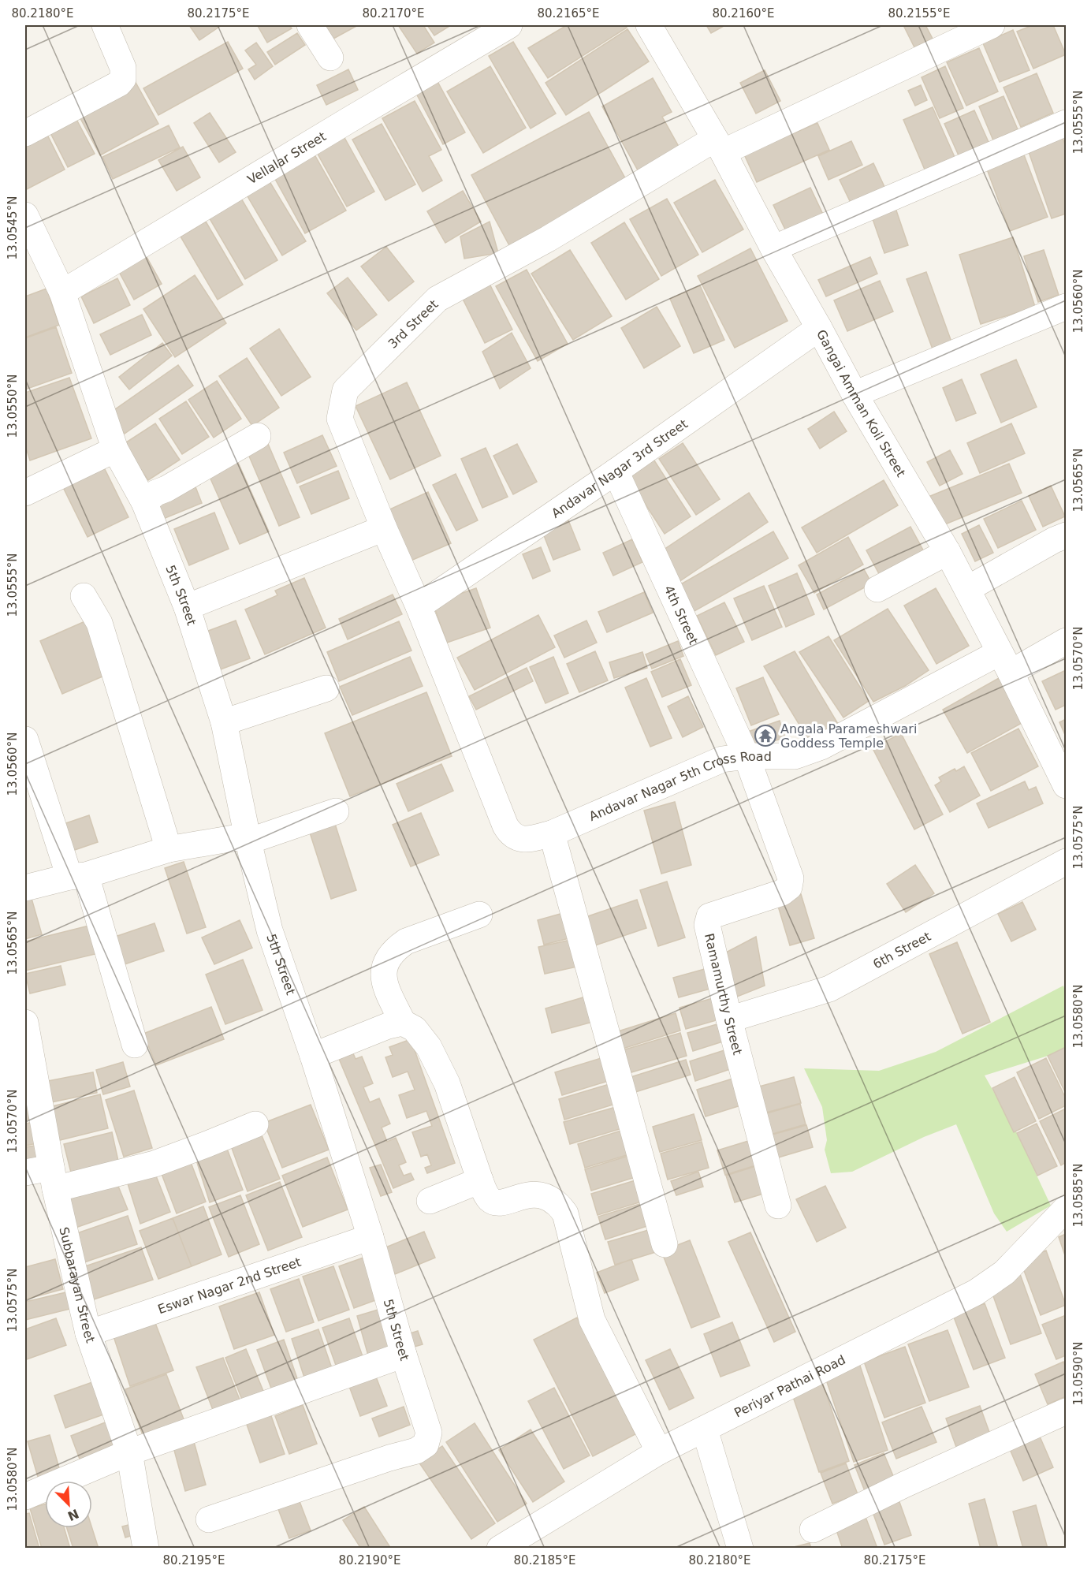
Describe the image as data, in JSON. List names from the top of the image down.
{
  "streets": {
    "street": [
      "Vellalar Street",
      "3rd Street",
      "Gangai Amman Koil Street",
      "Andavar Nagar 3rd Street",
      "5th Street",
      "4th Street",
      "Andavar Nagar 5th Cross Road",
      "6th Street",
      "Ramamurthy Street",
      "Subbarayan Street",
      "Eswar Nagar 2nd Street",
      "Periyar Pathai Road"
    ]
  },
  "crossings": [
    ["Vellalar Street", "5th Street"],
    ["3rd Street", "Gangai Amman Koil Street"],
    ["3rd Street", "Andavar Nagar 3rd Street"],
    ["3rd Street", "Andavar Nagar 5th Cross Road"],
    ["Gangai Amman Koil Street", "Andavar Nagar 3rd Street"],
    ["Gangai Amman Koil Street", "Andavar Nagar 5th Cross Road"],
    ["Andavar Nagar 3rd Street", "4th Street"],
    ["5th Street", "Eswar Nagar 2nd Street"],
    ["4th Street", "Andavar Nagar 5th Cross Road"],
    ["4th Street", "Ramamurthy Street"],
    ["Andavar Nagar 5th Cross Road", "Ramamurthy Street"],
    ["6th Street", "Ramamurthy Street"],
    ["Subbarayan Street", "Eswar Nagar 2nd Street"]
  ],
  "places": {
    "temple": ["Angala Parameshwari Goddess Temple"]
  },
  "north": "bottom right",
  "coordinates": [
    "80.2180°E",
    "80.2175°E",
    "80.2170°E",
    "80.2165°E",
    "80.2160°E",
    "80.2155°E",
    "13.0555°N",
    "13.0545°N",
    "13.0560°N",
    "13.0550°N",
    "13.0565°N",
    "13.0570°N",
    "13.0575°N",
    "13.0580°N",
    "13.0585°N",
    "13.0590°N",
    "80.2195°E",
    "80.2190°E",
    "80.2185°E"
  ]
}
